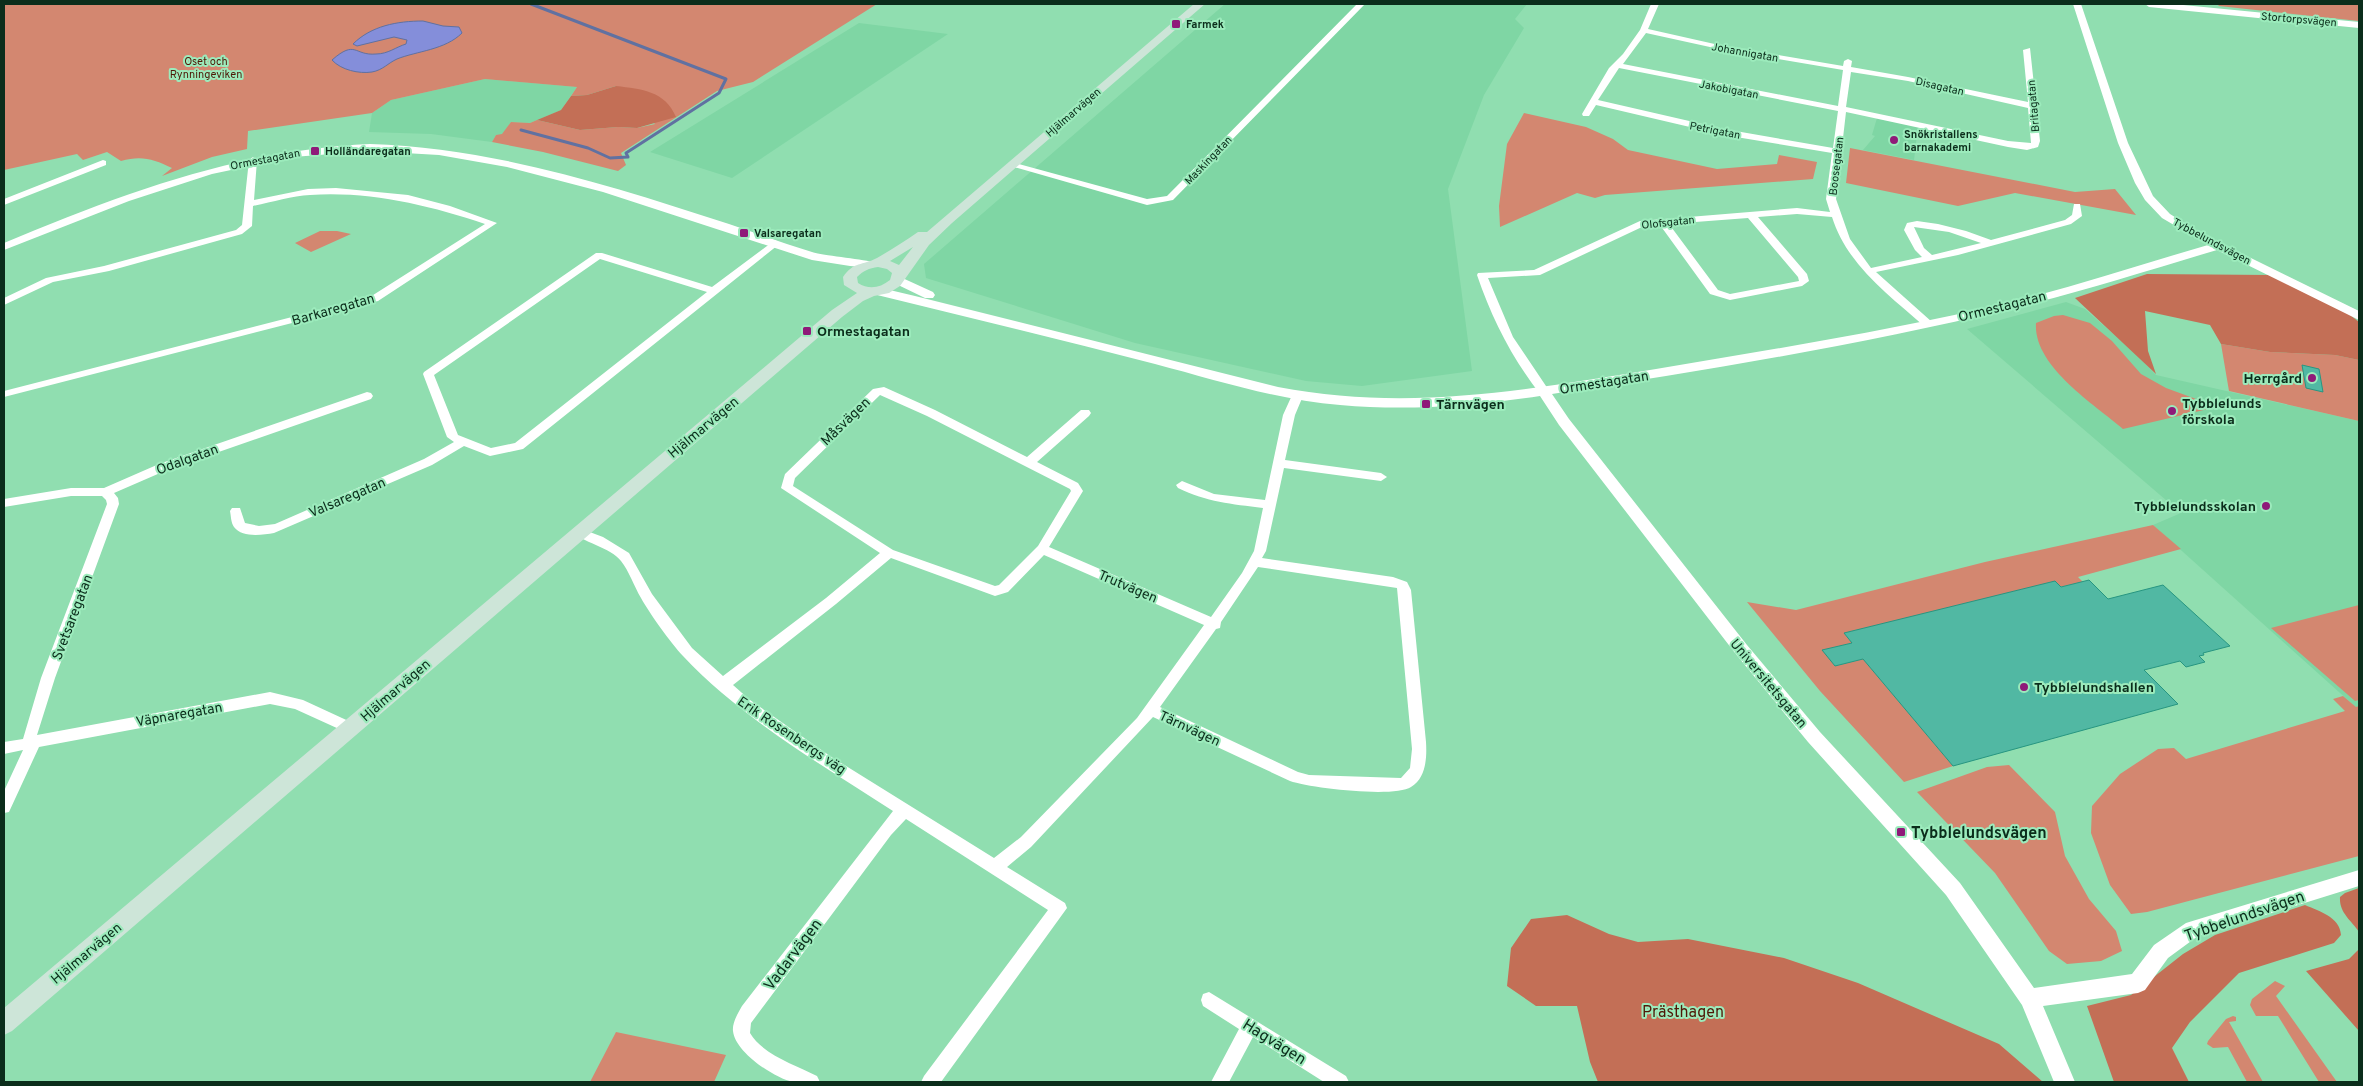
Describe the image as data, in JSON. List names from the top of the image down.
{
  "streets": {
    "main road": ["Hjälmarvägen"],
    "street": [
      "Stortorpsvägen",
      "Johannigatan",
      "Disagatan",
      "Jakobigatan",
      "Britagatan",
      "Petrigatan",
      "Ormestagatan",
      "Maskingatan",
      "Boosegatan",
      "Olofsgatan",
      "Tybbelundsvägen",
      "Barkaregatan",
      "Måsvägen",
      "Odalgatan",
      "Valsaregatan",
      "Trutvägen",
      "Svetsaregatan",
      "Universitetsgatan",
      "Väpnaregatan",
      "Tärnvägen",
      "Erik Rosenbergs väg",
      "Vadarvägen",
      "Hagvägen"
    ]
  },
  "crossings": [
    ["Johannigatan", "Disagatan"],
    ["Johannigatan", "Boosegatan"],
    ["Disagatan", "Britagatan"],
    ["Disagatan", "Boosegatan"],
    ["Jakobigatan", "Britagatan"],
    ["Jakobigatan", "Boosegatan"],
    ["Britagatan", "Boosegatan"],
    ["Hjälmarvägen", "Ormestagatan"],
    ["Hjälmarvägen", "Maskingatan"],
    ["Hjälmarvägen", "Väpnaregatan"],
    ["Hjälmarvägen", "Erik Rosenbergs väg"],
    ["Petrigatan", "Boosegatan"],
    ["Ormestagatan", "Boosegatan"],
    ["Ormestagatan", "Tybbelundsvägen"],
    ["Ormestagatan", "Universitetsgatan"],
    ["Ormestagatan", "Tärnvägen"],
    ["Boosegatan", "Olofsgatan"],
    ["Olofsgatan", "Universitetsgatan"],
    ["Tybbelundsvägen", "Universitetsgatan"],
    ["Måsvägen", "Trutvägen"],
    ["Odalgatan", "Svetsaregatan"],
    ["Trutvägen", "Tärnvägen"],
    ["Svetsaregatan", "Väpnaregatan"],
    ["Tärnvägen", "Erik Rosenbergs väg"],
    ["Erik Rosenbergs väg", "Vadarvägen"]
  ],
  "parks": ["Oset och Rynningeviken", "Prästhagen"],
  "places": {
    "transit": [
      "Farmek",
      "Holländaregatan",
      "Valsaregatan",
      "Ormestagatan",
      "Tärnvägen",
      "Tybblelundsvägen"
    ],
    "other": [
      "Snökristallens barnakademi",
      "Herrgård",
      "Tybblelunds förskola",
      "Tybblelundsskolan",
      "Tybblelundshallen"
    ]
  }
}
